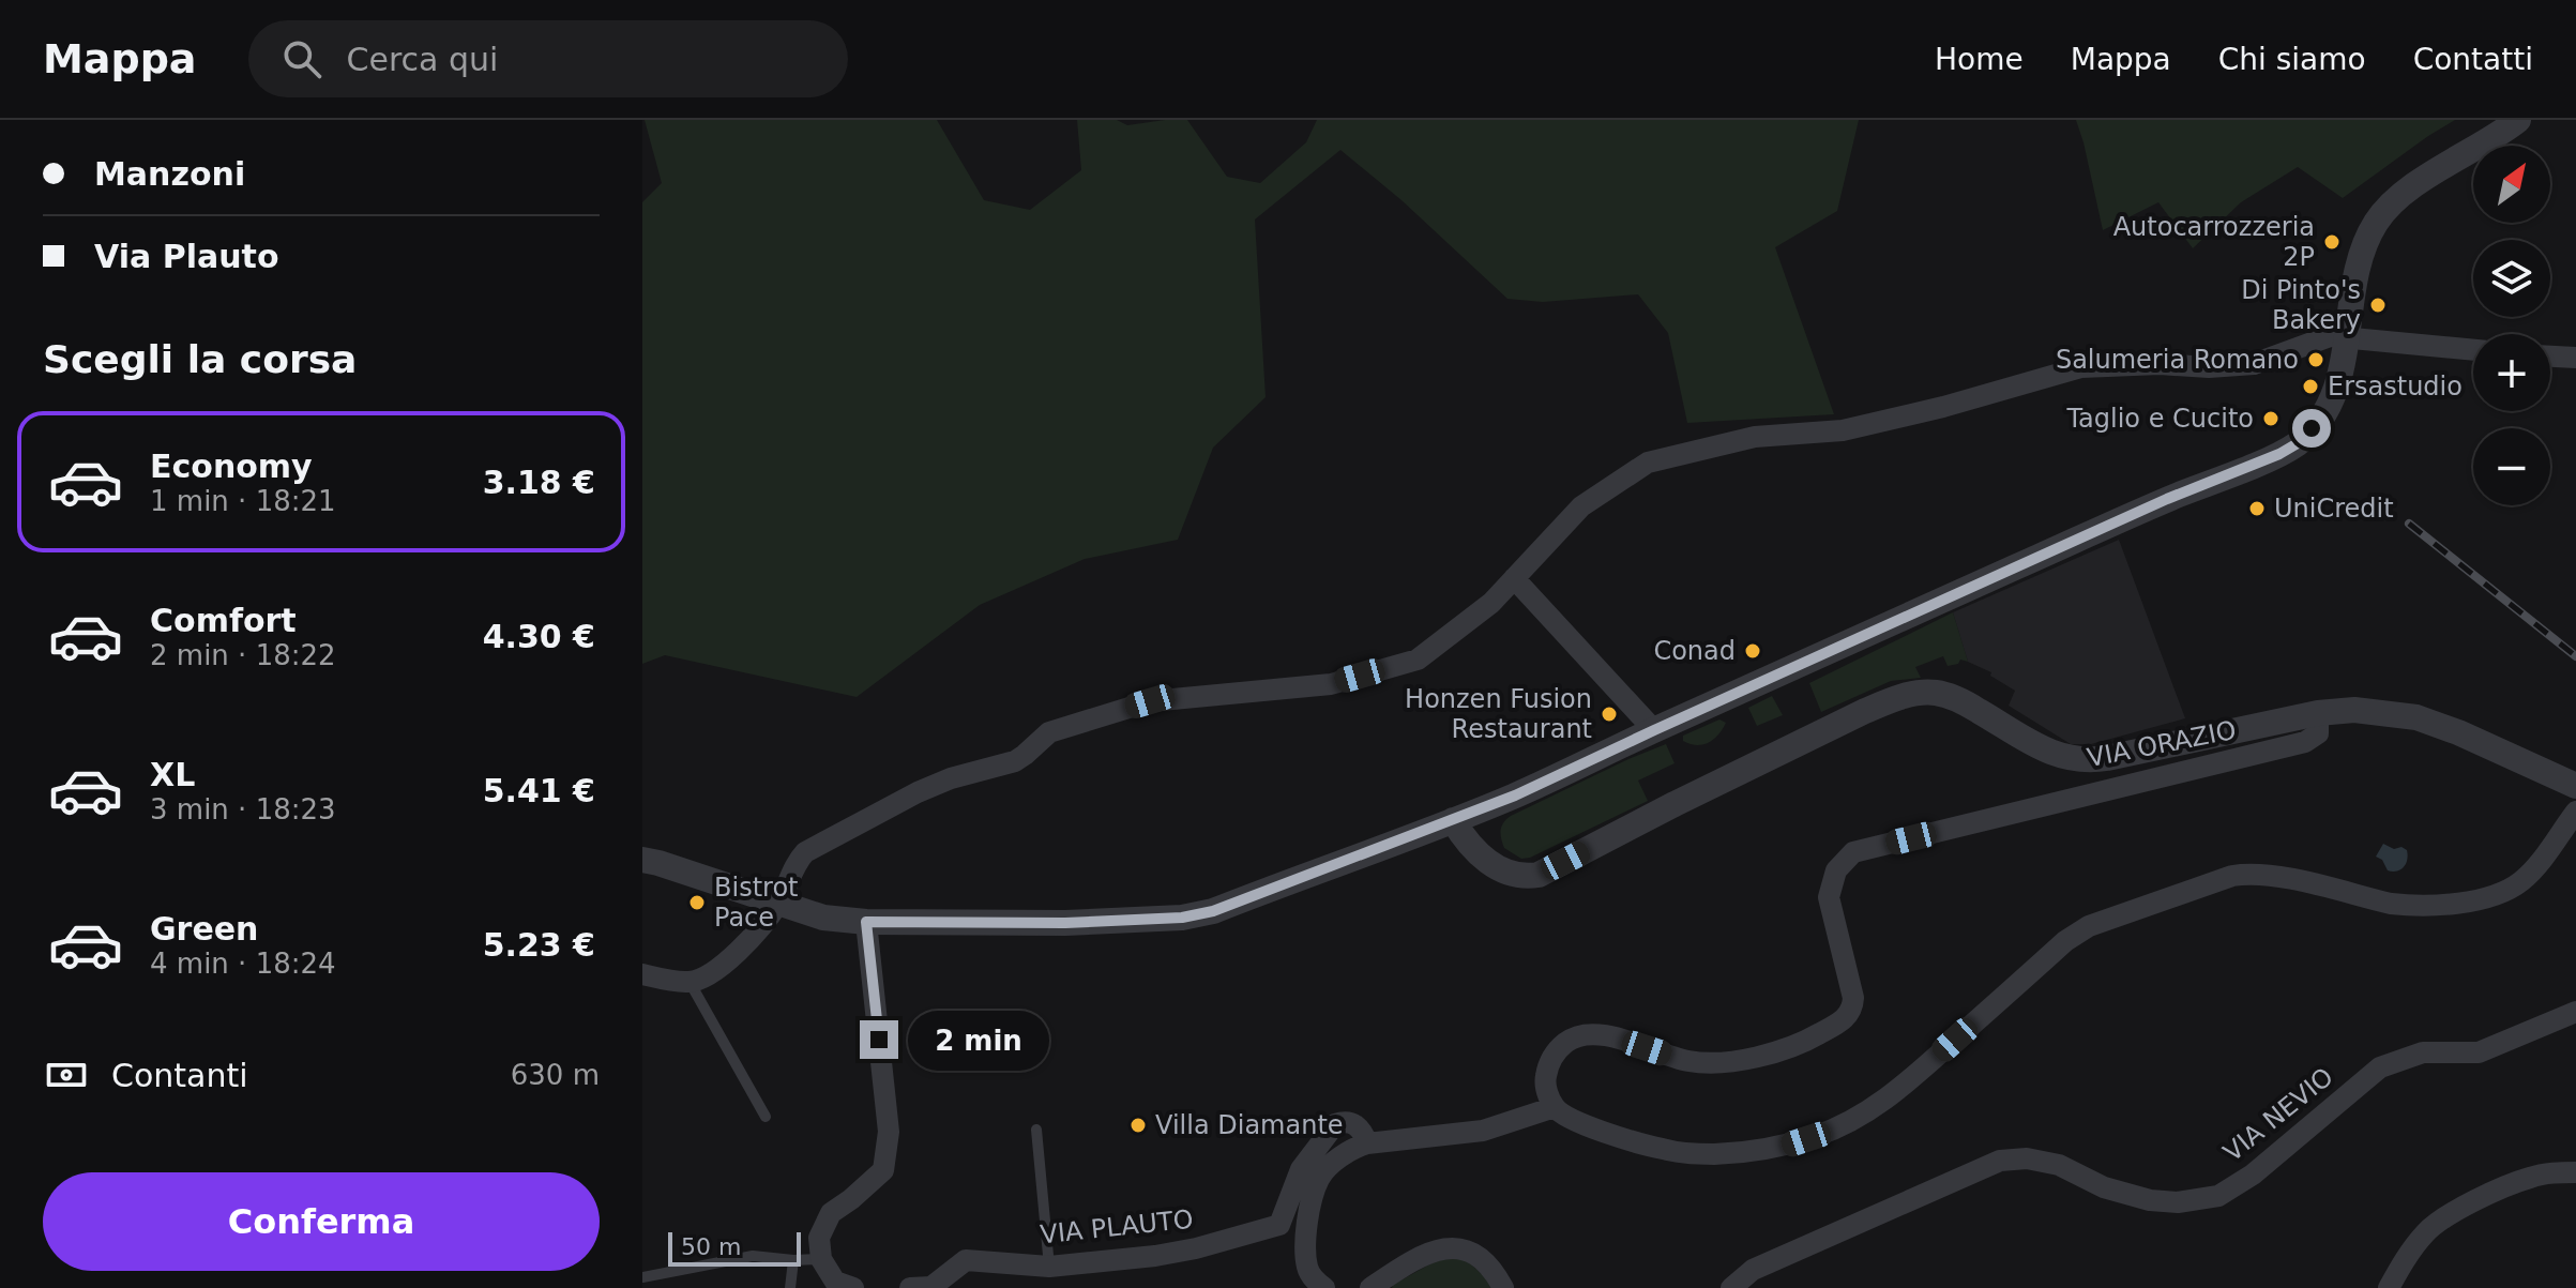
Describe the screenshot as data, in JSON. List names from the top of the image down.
{
  "streets": {
    "street": ["VIA ORAZIO", "VIA NEVIO", "VIA PLAUTO"]
  },
  "places": [
    "Autocarrozzeria 2P",
    "Di Pinto's Bakery",
    "Salumeria Romano",
    "Ersastudio",
    "Taglio e Cucito",
    "UniCredit",
    "Conad",
    "Honzen Fusion Restaurant",
    "Bistrot Pace",
    "Villa Diamante"
  ],
  "scale_bar": "50 m",
  "north": "top right",
  "page": {
    "header": "Mappa",
    "search": "Cerca qui",
    "nav": [
      "Home",
      "Mappa",
      "Chi siamo",
      "Contatti"
    ],
    "banner": ["Manzoni", "Via Plauto"],
    "map_buttons": ["+", "−"],
    "heading": "Scegli la corsa",
    "list": [
      {
        "name": "Economy",
        "note": "1 min · 18:21",
        "value": "3.18 €"
      },
      {
        "name": "Comfort",
        "note": "2 min · 18:22",
        "value": "4.30 €"
      },
      {
        "name": "XL",
        "note": "3 min · 18:23",
        "value": "5.41 €"
      },
      {
        "name": "Green",
        "note": "4 min · 18:24",
        "value": "5.23 €"
      }
    ],
    "bubble": "2 min",
    "pay": ["Contanti", "630 m"],
    "buttons": "Conferma",
    "scale": "50 m"
  }
}
